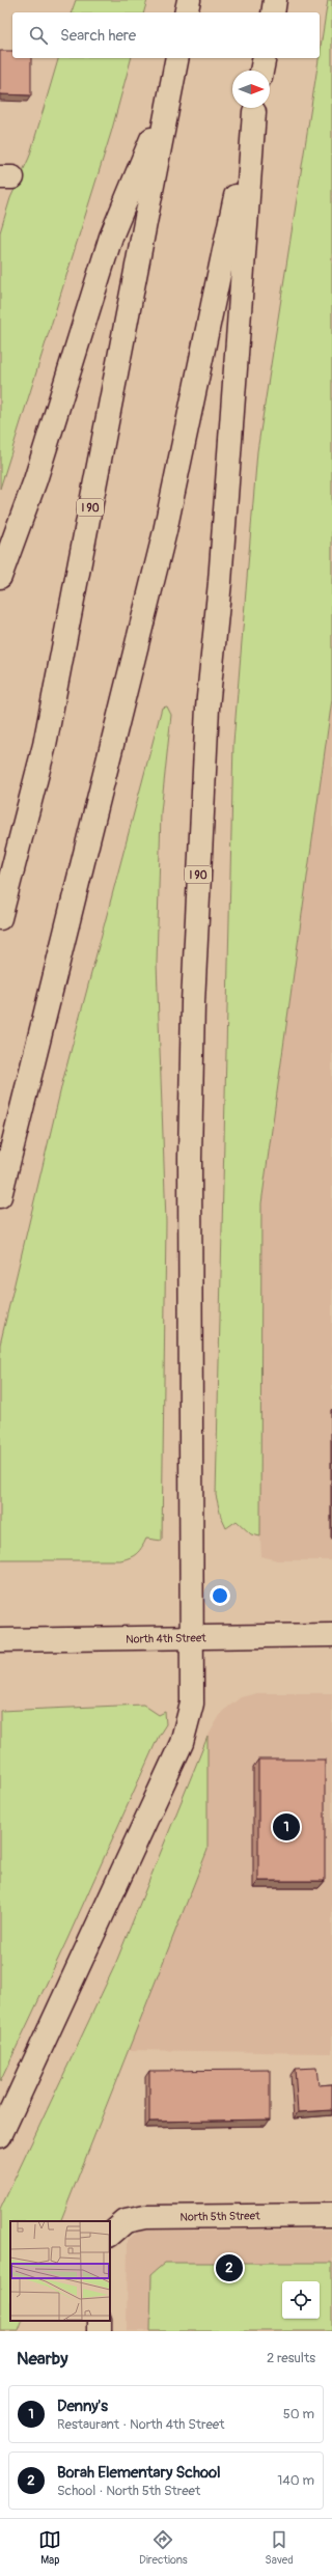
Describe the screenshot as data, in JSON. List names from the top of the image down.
{
  "streets": {
    "main road": ["I 90", "North 4th Street", "North 5th Street"]
  },
  "crossings": [
    ["I 90", "North 4th Street"]
  ],
  "north": "right",
  "page": {
    "search": "Search here",
    "pins": ["1", "2"],
    "heading": ["Nearby", "2 results"],
    "list": [
      {
        "mark": "1",
        "name": "Denny's",
        "note": "Restaurant · North 4th Street",
        "value": "50 m"
      },
      {
        "mark": "2",
        "name": "Borah Elementary School",
        "note": "School · North 5th Street",
        "value": "140 m"
      }
    ],
    "nav": ["Map", "Directions", "Saved"]
  }
}
